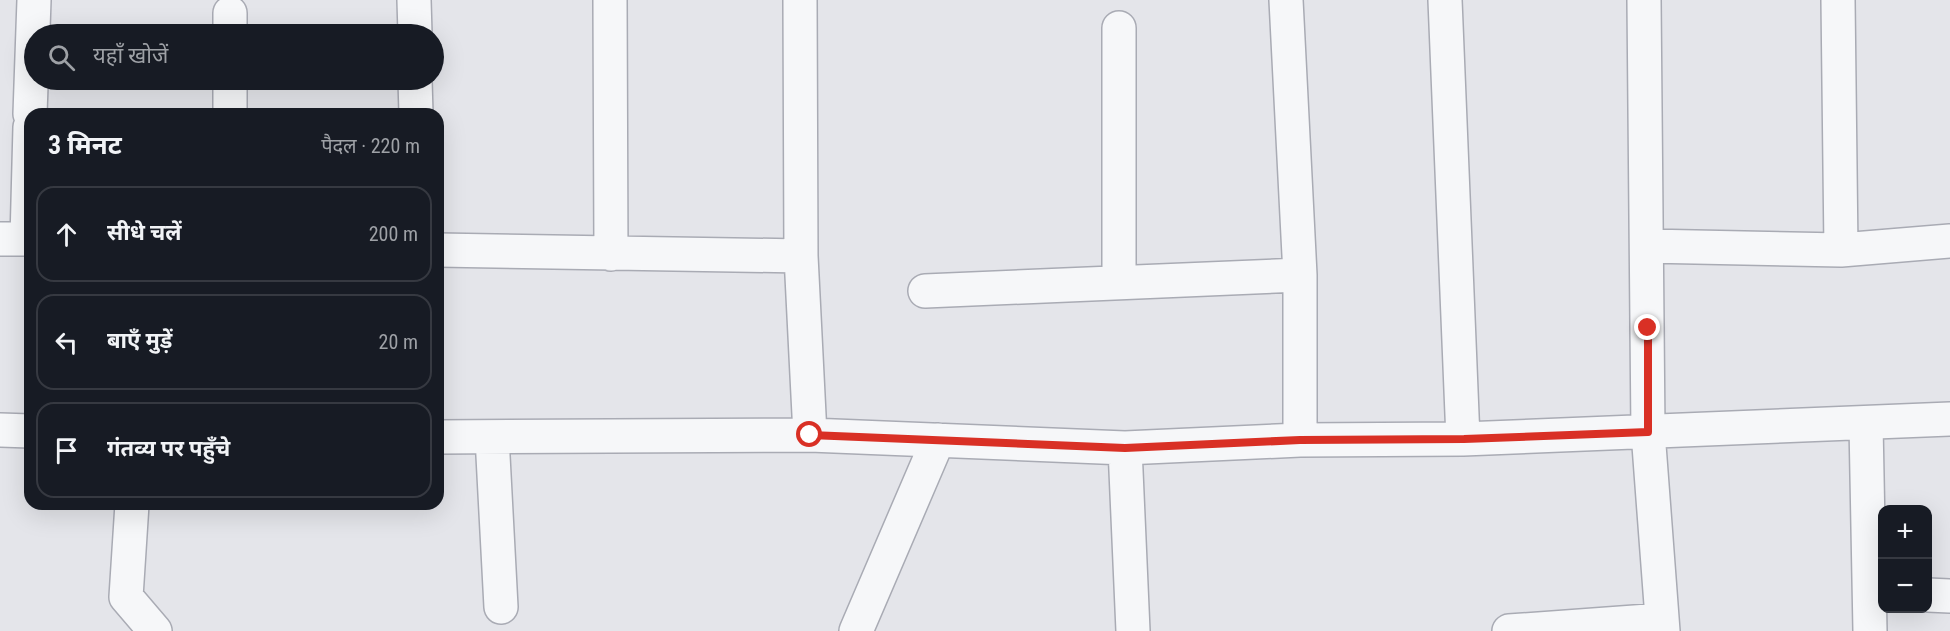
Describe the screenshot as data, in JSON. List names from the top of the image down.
{
  "page": {
    "search": "यहाँ खोजें",
    "heading": ["3 मिनट", "पैदल · 220 m"],
    "list": [
      ["सीधे चलें", "200 m"],
      ["बाएँ मुड़ें", "20 m"],
      "गंतव्य पर पहुँचे"
    ],
    "map_buttons": ["+", "−"]
  }
}
